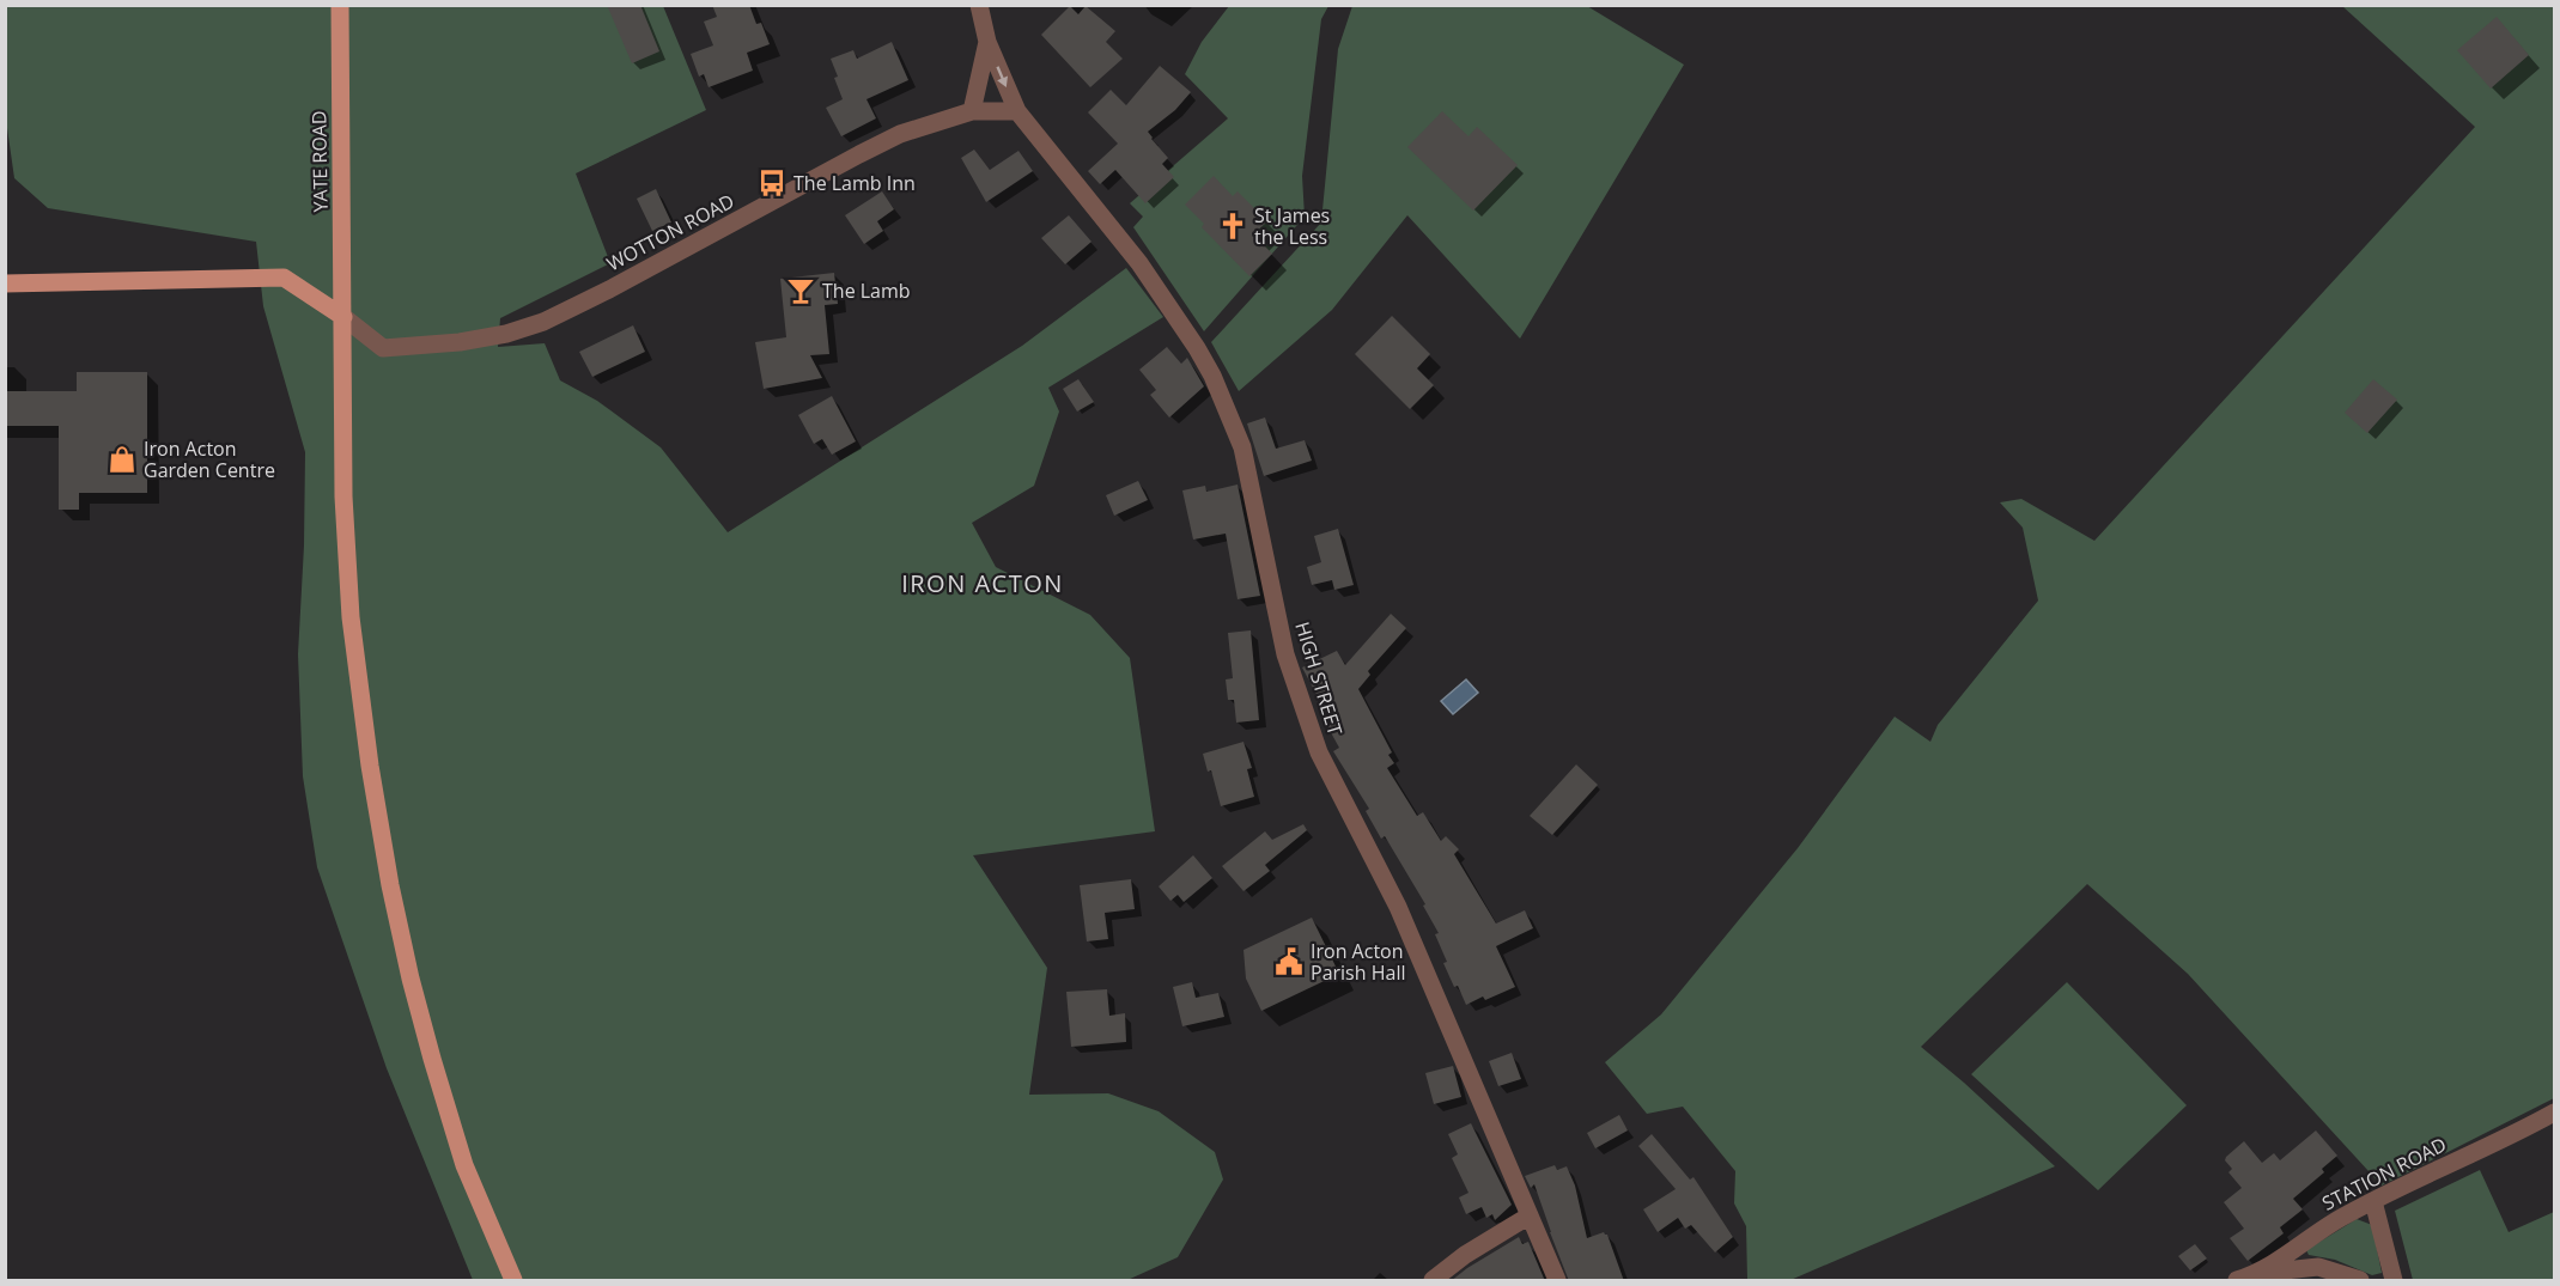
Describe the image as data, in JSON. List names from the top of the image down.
{
  "streets": {
    "main road": ["YATE ROAD"],
    "street": ["WOTTON ROAD", "HIGH STREET", "STATION ROAD"]
  },
  "crossings": [
    ["YATE ROAD", "WOTTON ROAD"],
    ["WOTTON ROAD", "HIGH STREET"]
  ],
  "districts": ["IRON ACTON"],
  "places": {
    "bus stop": ["The Lamb Inn"],
    "church": ["St James the Less"],
    "bar": ["The Lamb"],
    "shop": ["Iron Acton Garden Centre"],
    "public building": ["Iron Acton Parish Hall"]
  }
}
